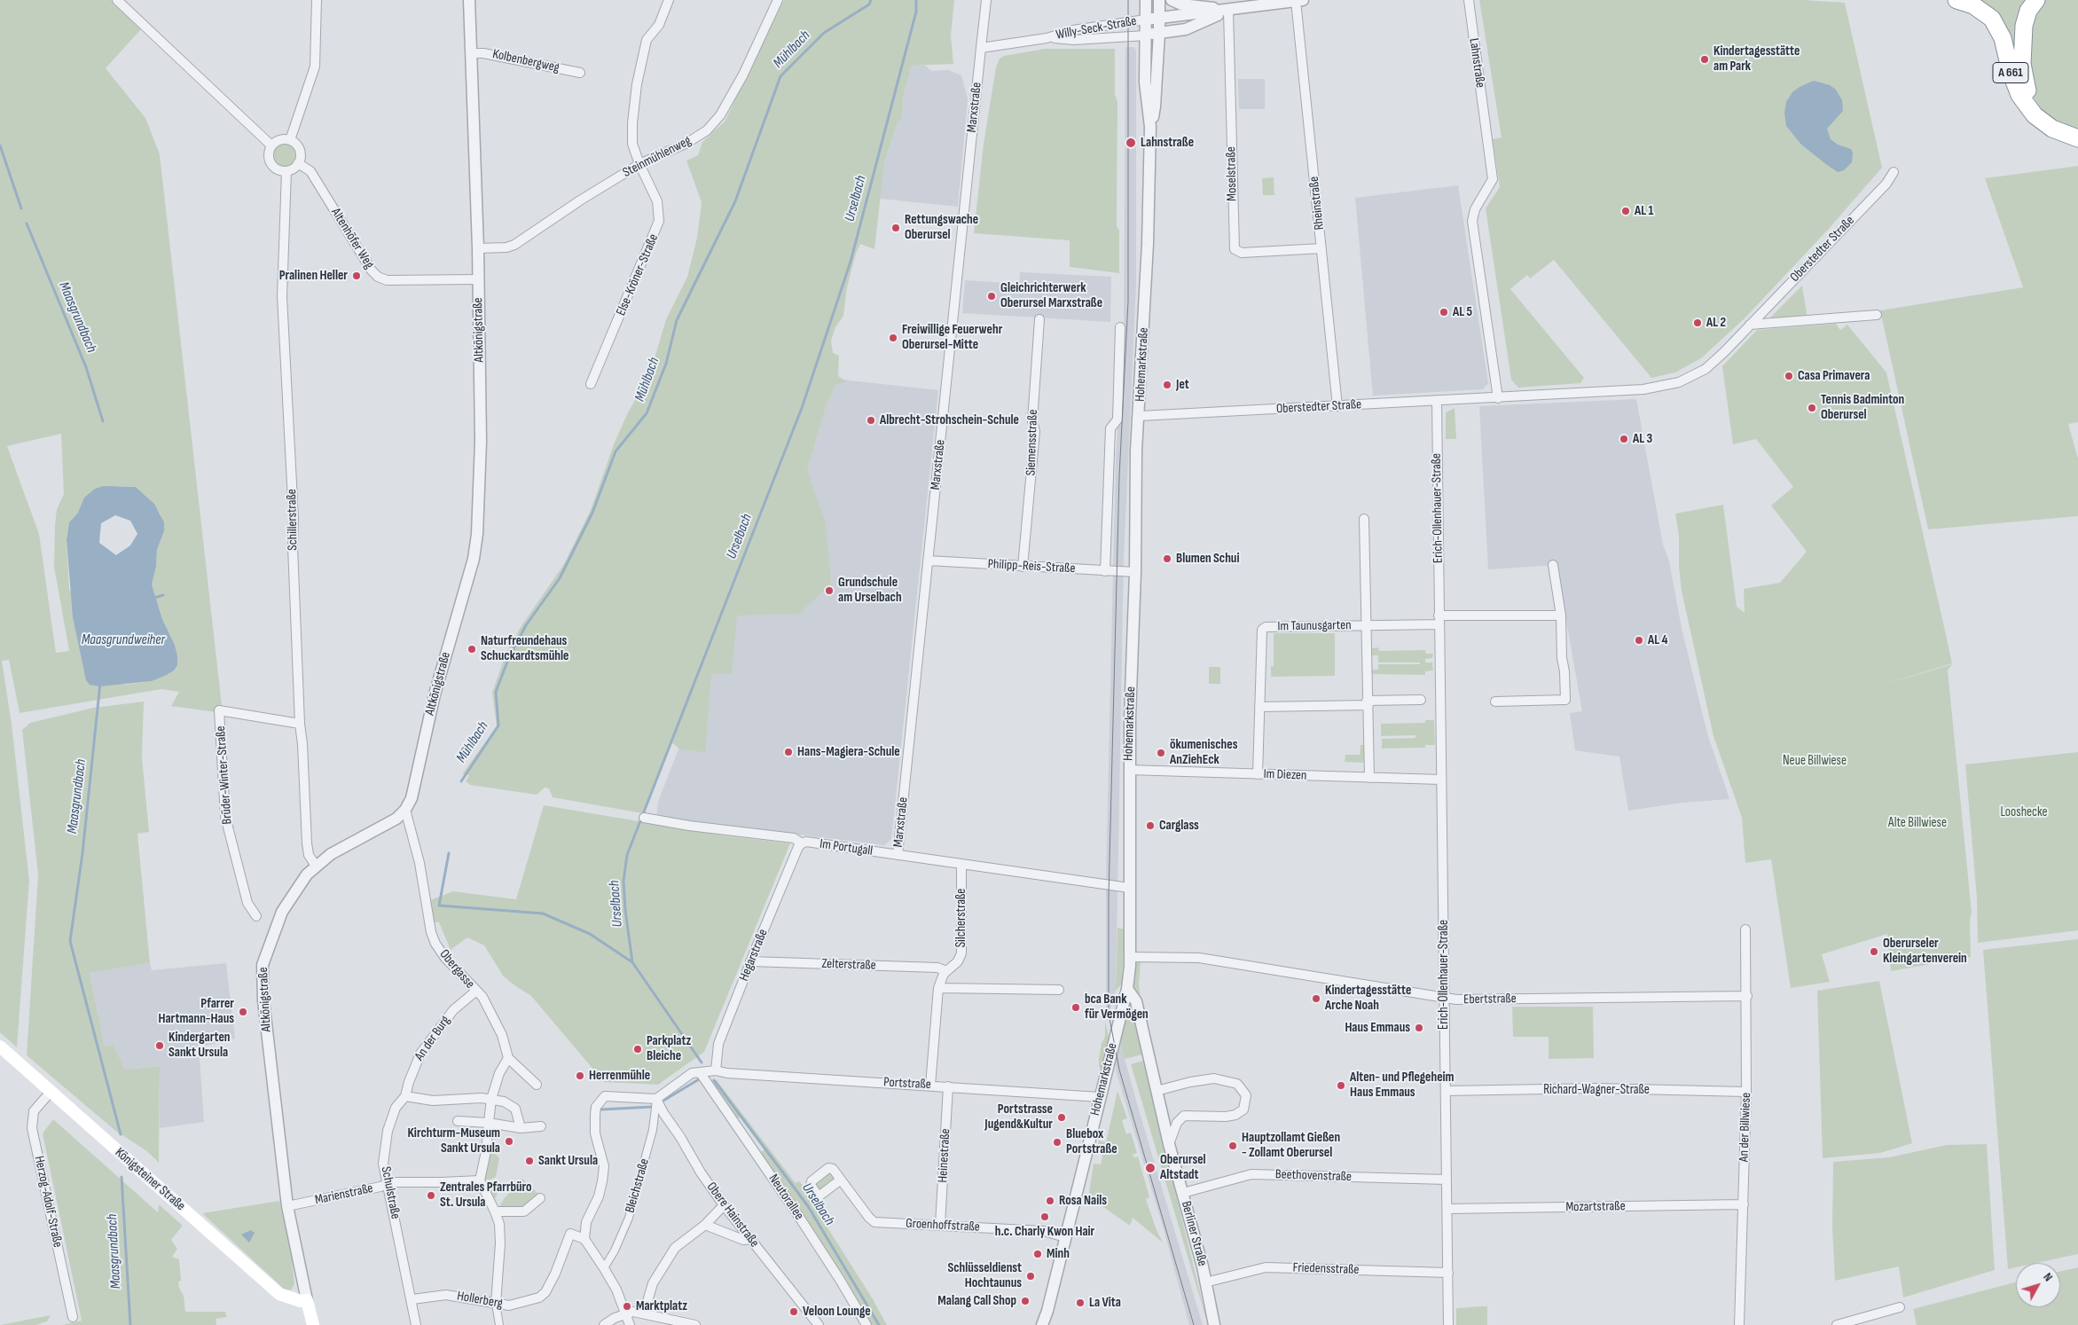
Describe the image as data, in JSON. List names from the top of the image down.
{
  "streets": {
    "highway": ["A 661"],
    "main road": ["Königsteiner Straße"],
    "street": [
      "Willy-Seck-Straße",
      "Kolbenbergweg",
      "Lahnstraße",
      "Marxstraße",
      "Steinmühlenweg",
      "Moselstraße",
      "Rheinstraße",
      "Altenhöfer Weg",
      "Oberstedter Straße",
      "Else-Kröner-Straße",
      "Altkönigstraße",
      "Hohemarkstraße",
      "Siemensstraße",
      "Erich-Ollenhauer-Straße",
      "Schillerstraße",
      "Philipp-Reis-Straße",
      "Im Taunusgarten",
      "Brüder-Winter-Straße",
      "Im Diezen",
      "Im Portugall",
      "Silcherstraße",
      "Hegarstraße",
      "Zelterstraße",
      "Obergasse",
      "Ebertstraße",
      "An der Burg",
      "Portstraße",
      "Richard-Wagner-Straße",
      "An der Billwiese",
      "Heinestraße",
      "Beethovenstraße",
      "Bleichstraße",
      "Schulstraße",
      "Marienstraße",
      "Neutorallee",
      "Herzog-Adolf-Straße",
      "Mozartstraße",
      "Obere Hainstraße",
      "Groenhoffstraße",
      "Berliner Straße",
      "Friedensstraße",
      "Hollerberg"
    ]
  },
  "crossings": [
    ["Willy-Seck-Straße", "Marxstraße"],
    ["Willy-Seck-Straße", "Hohemarkstraße"],
    ["Kolbenbergweg", "Altkönigstraße"],
    ["Lahnstraße", "Oberstedter Straße"],
    ["Marxstraße", "Philipp-Reis-Straße"],
    ["Marxstraße", "Im Portugall"],
    ["Steinmühlenweg", "Else-Kröner-Straße"],
    ["Steinmühlenweg", "Altkönigstraße"],
    ["Moselstraße", "Rheinstraße"],
    ["Rheinstraße", "Oberstedter Straße"],
    ["Altenhöfer Weg", "Altkönigstraße"],
    ["Altenhöfer Weg", "Schillerstraße"],
    ["Oberstedter Straße", "Hohemarkstraße"],
    ["Oberstedter Straße", "Erich-Ollenhauer-Straße"],
    ["Altkönigstraße", "Schillerstraße"],
    ["Altkönigstraße", "Obergasse"],
    ["Altkönigstraße", "Königsteiner Straße"],
    ["Altkönigstraße", "Marienstraße"],
    ["Hohemarkstraße", "Philipp-Reis-Straße"],
    ["Hohemarkstraße", "Im Diezen"],
    ["Hohemarkstraße", "Im Portugall"],
    ["Hohemarkstraße", "Ebertstraße"],
    ["Hohemarkstraße", "Portstraße"],
    ["Hohemarkstraße", "Groenhoffstraße"],
    ["Hohemarkstraße", "Berliner Straße"],
    ["Siemensstraße", "Philipp-Reis-Straße"],
    ["Erich-Ollenhauer-Straße", "Im Diezen"],
    ["Erich-Ollenhauer-Straße", "Ebertstraße"],
    ["Erich-Ollenhauer-Straße", "Richard-Wagner-Straße"],
    ["Erich-Ollenhauer-Straße", "Beethovenstraße"],
    ["Erich-Ollenhauer-Straße", "Mozartstraße"],
    ["Erich-Ollenhauer-Straße", "Friedensstraße"],
    ["Schillerstraße", "Brüder-Winter-Straße"],
    ["Im Taunusgarten", "Im Diezen"],
    ["Im Portugall", "Silcherstraße"],
    ["Im Portugall", "Hegarstraße"],
    ["Silcherstraße", "Zelterstraße"],
    ["Silcherstraße", "Portstraße"],
    ["Hegarstraße", "Zelterstraße"],
    ["Hegarstraße", "Portstraße"],
    ["Obergasse", "An der Burg"],
    ["Ebertstraße", "An der Billwiese"],
    ["An der Burg", "Schulstraße"],
    ["Portstraße", "Heinestraße"],
    ["Portstraße", "Bleichstraße"],
    ["Portstraße", "Neutorallee"],
    ["Portstraße", "Obere Hainstraße"],
    ["Richard-Wagner-Straße", "An der Billwiese"],
    ["An der Billwiese", "Mozartstraße"],
    ["Heinestraße", "Groenhoffstraße"],
    ["Beethovenstraße", "Berliner Straße"],
    ["Königsteiner Straße", "Herzog-Adolf-Straße"],
    ["Bleichstraße", "Obere Hainstraße"],
    ["Schulstraße", "Marienstraße"],
    ["Schulstraße", "Hollerberg"],
    ["Berliner Straße", "Friedensstraße"]
  ],
  "water": [
    "Mühlbach",
    "Urselbach",
    "Maasgrundbach",
    "Maasgrundweiher"
  ],
  "parks": ["Neue Billwiese", "Looshecke", "Alte Billwiese"],
  "places": [
    "Kindertagesstätte am Park",
    "Lahnstraße",
    "AL 1",
    "Rettungswache Oberursel",
    "Pralinen Heller",
    "Gleichrichterwerk Oberursel Marxstraße",
    "AL 5",
    "AL 2",
    "Freiwillige Feuerwehr Oberursel-Mitte",
    "Casa Primavera",
    "Jet",
    "Tennis Badminton Oberursel",
    "Albrecht-Strohschein-Schule",
    "AL 3",
    "Blumen Schui",
    "Grundschule am Urselbach",
    "AL 4",
    "Naturfreundehaus Schuckardtsmühle",
    "Hans-Magiera-Schule",
    "ökumenisches AnZiehEck",
    "Carglass",
    "Oberurseler Kleingartenverein",
    "Kindertagesstätte Arche Noah",
    "bca Bank für Vermögen",
    "Pfarrer Hartmann-Haus",
    "Haus Emmaus",
    "Kindergarten Sankt Ursula",
    "Parkplatz Bleiche",
    "Herrenmühle",
    "Alten- und Pflegeheim Haus Emmaus",
    "Portstrasse Jugend&Kultur",
    "Kirchturm-Museum Sankt Ursula",
    "Bluebox Portstraße",
    "Hauptzollamt Gießen - Zollamt Oberursel",
    "Sankt Ursula",
    "Oberursel Altstadt",
    "Zentrales Pfarrbüro St. Ursula",
    "Rosa Nails",
    "h.c. Charly Kwon Hair",
    "Minh",
    "Schlüsseldienst Hochtaunus",
    "Malang Call Shop",
    "La Vita",
    "Marktplatz",
    "Veloon Lounge"
  ],
  "north": "top right"
}
